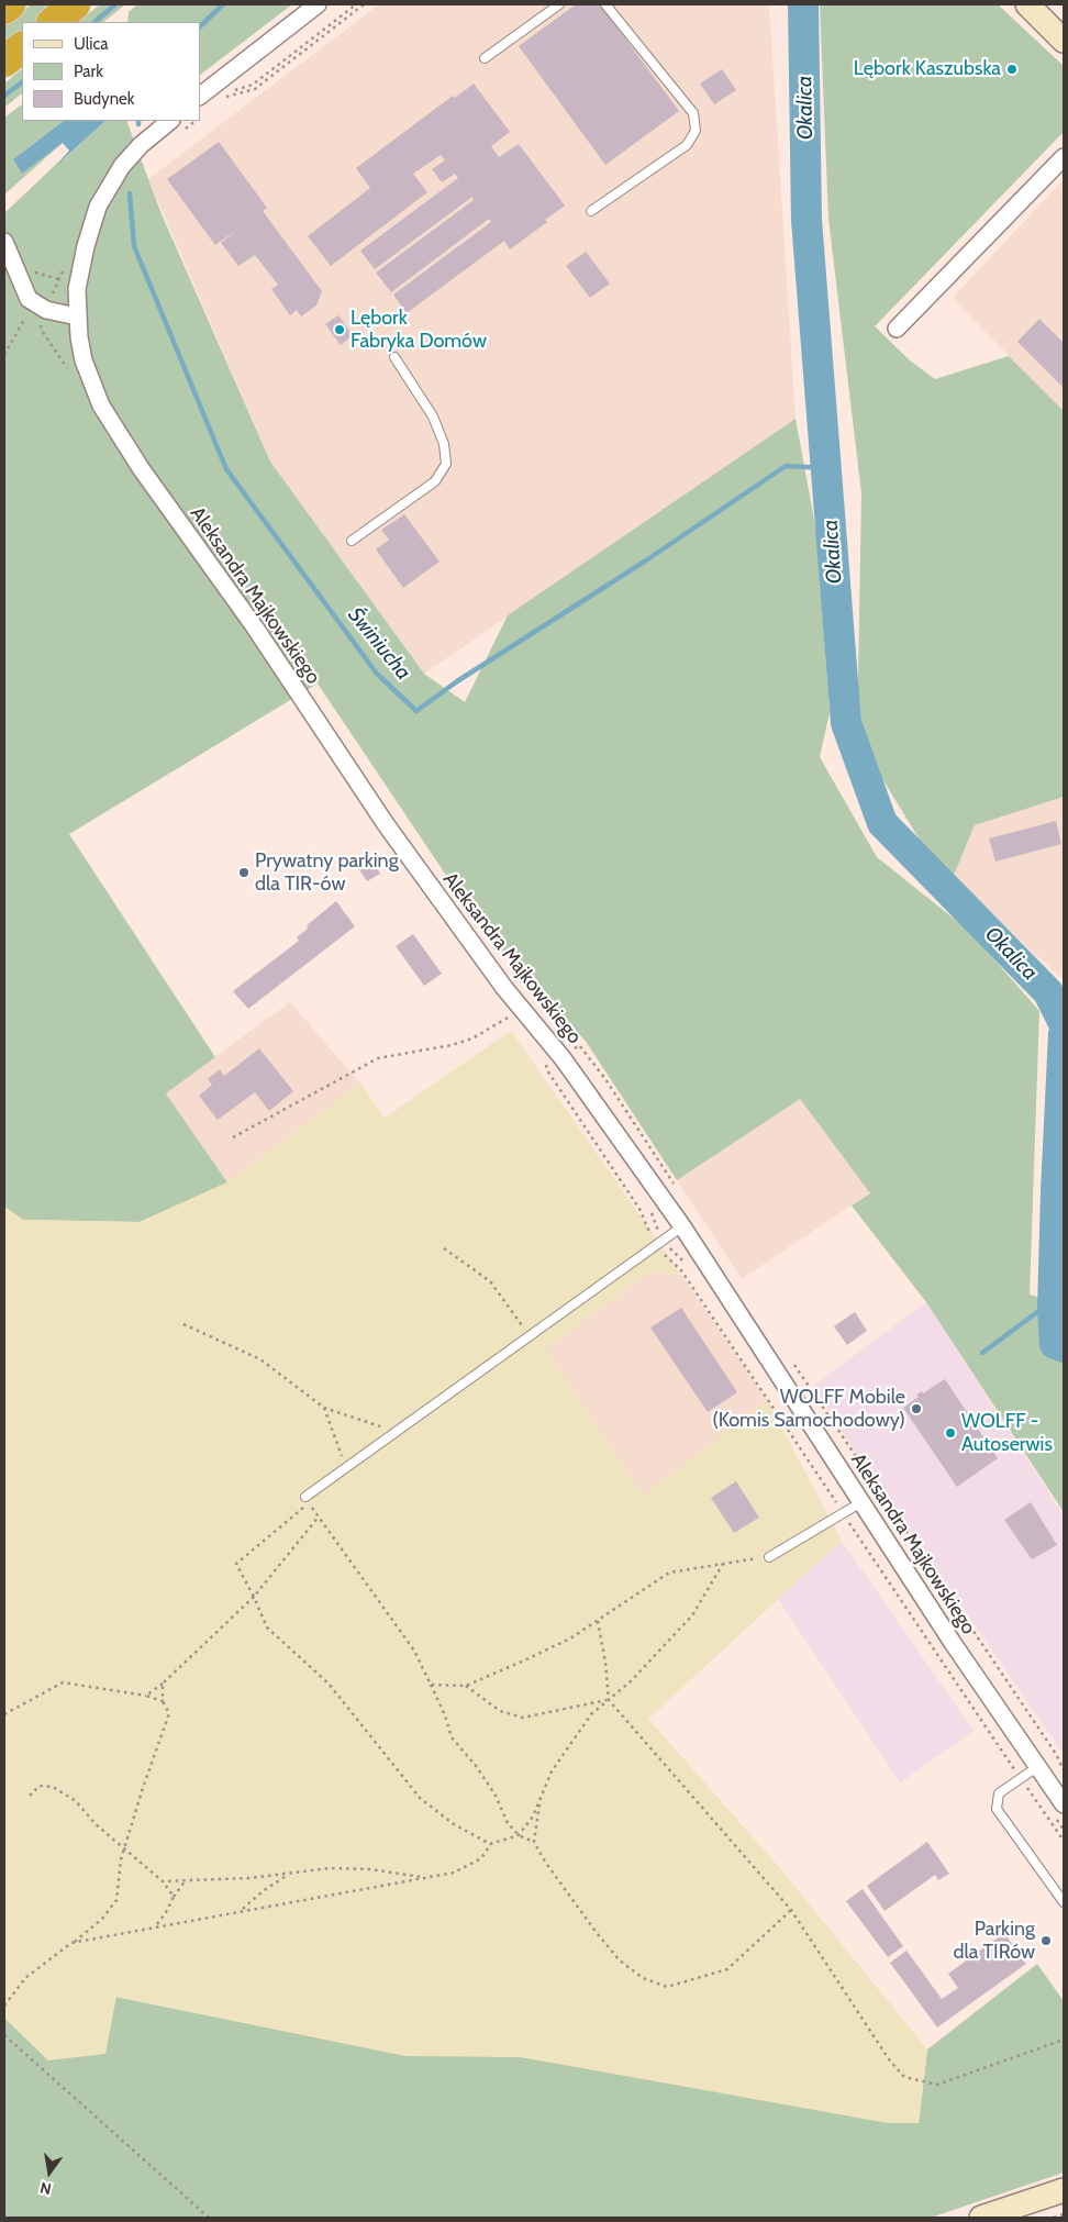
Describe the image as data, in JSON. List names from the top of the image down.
{
  "streets": {
    "street": ["Aleksandra Majkowskiego"]
  },
  "water": ["Okalica", "Świniucha"],
  "places": [
    "Lębork Kaszubska",
    "Lębork Fabryka Domów",
    "Prywatny parking dla TIR-ów",
    "WOLFF Mobile (Komis Samochodowy)",
    "WOLFF - Autoserwis",
    "Parking dla TIRów"
  ],
  "legend": ["Ulica", "Park", "Budynek"],
  "north": "bottom"
}
